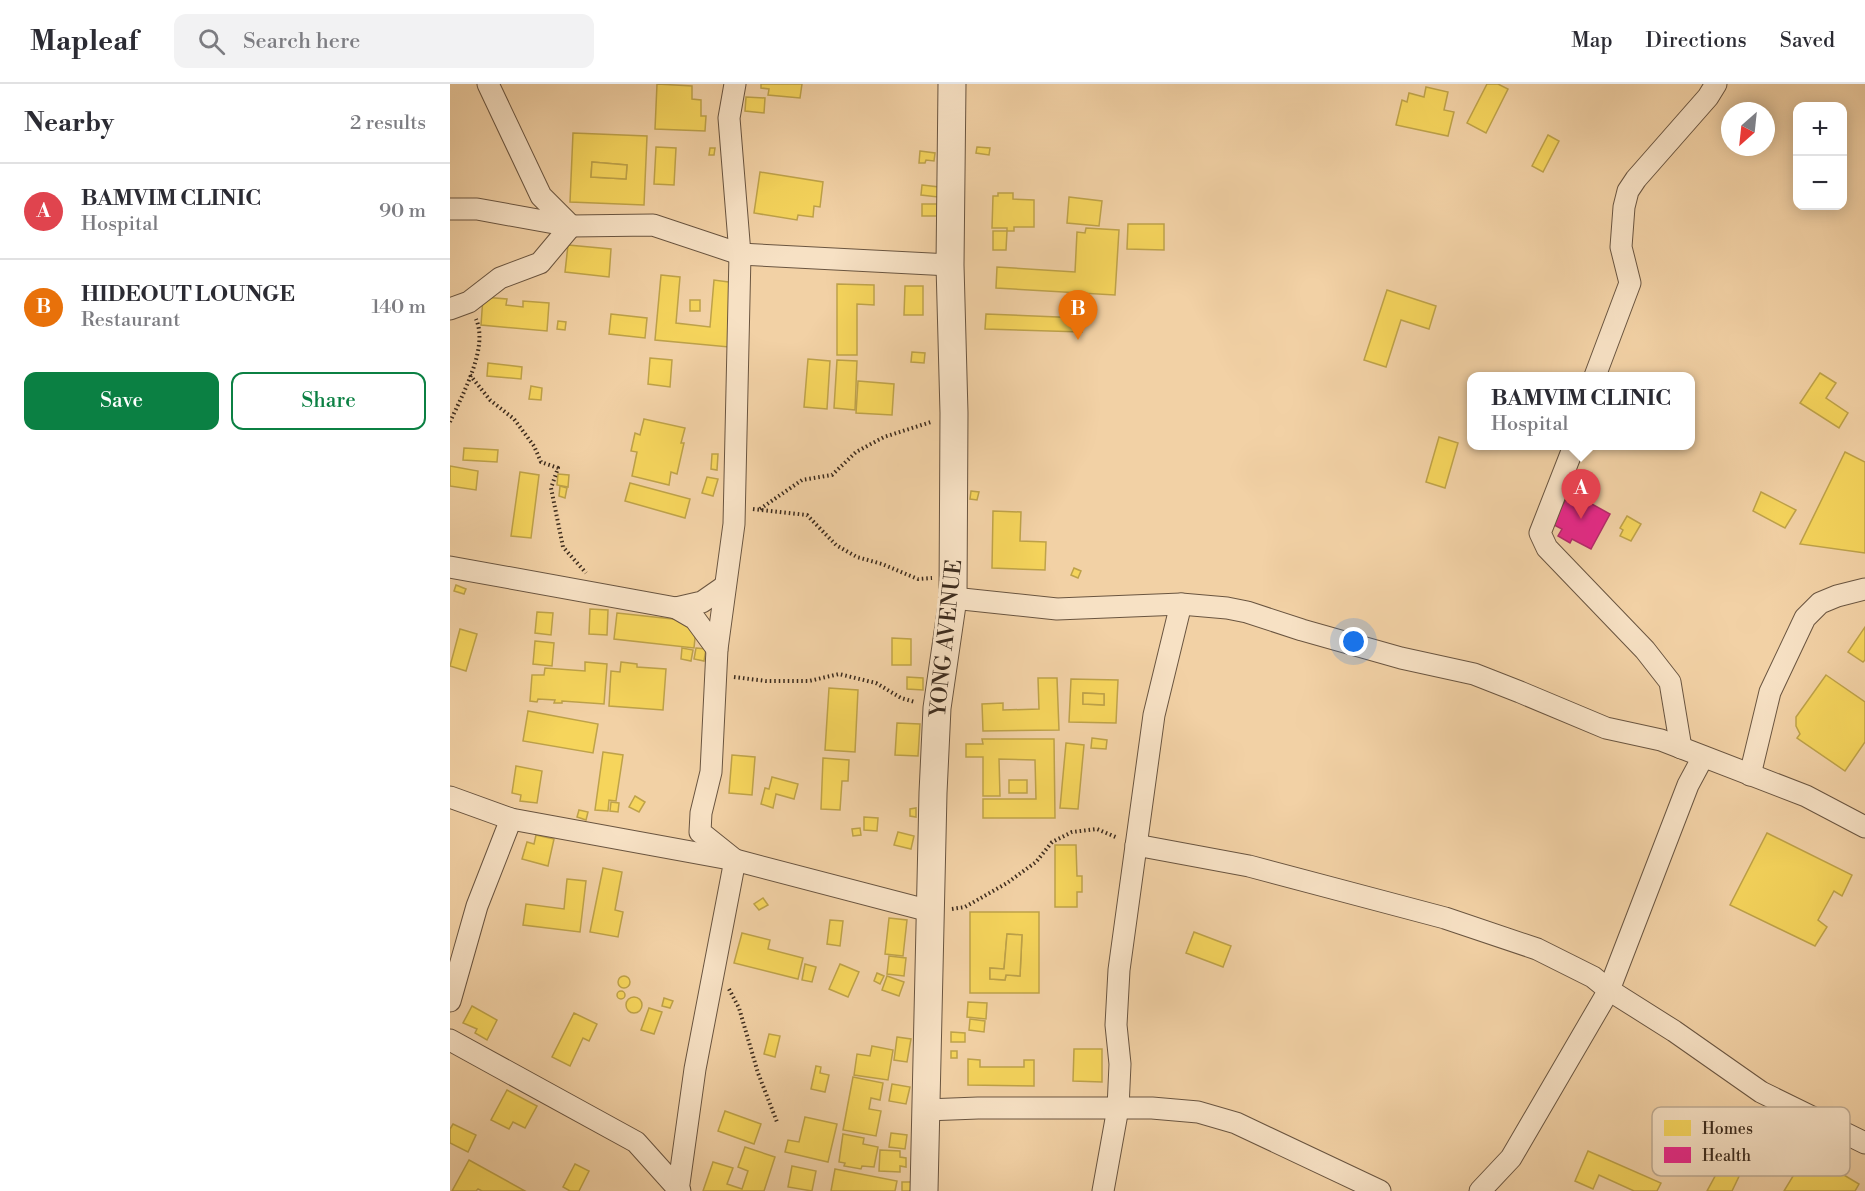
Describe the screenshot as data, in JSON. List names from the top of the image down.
{
  "streets": {
    "street": ["YONG AVENUE"]
  },
  "legend": ["Homes", "Health"],
  "north": "bottom left",
  "page": {
    "header": "Mapleaf",
    "search": "Search here",
    "nav": ["Map", "Directions", "Saved"],
    "heading": ["Nearby", "2 results"],
    "map_buttons": ["+", "−"],
    "list": [
      {
        "mark": "A",
        "name": "BAMVIM CLINIC",
        "note": "Hospital",
        "value": "90 m"
      },
      {
        "mark": "B",
        "name": "HIDEOUT LOUNGE",
        "note": "Restaurant",
        "value": "140 m"
      }
    ],
    "pins": ["B", "A"],
    "buttons": ["Save", "Share"],
    "popup": ["BAMVIM CLINIC", "Hospital"]
  }
}
